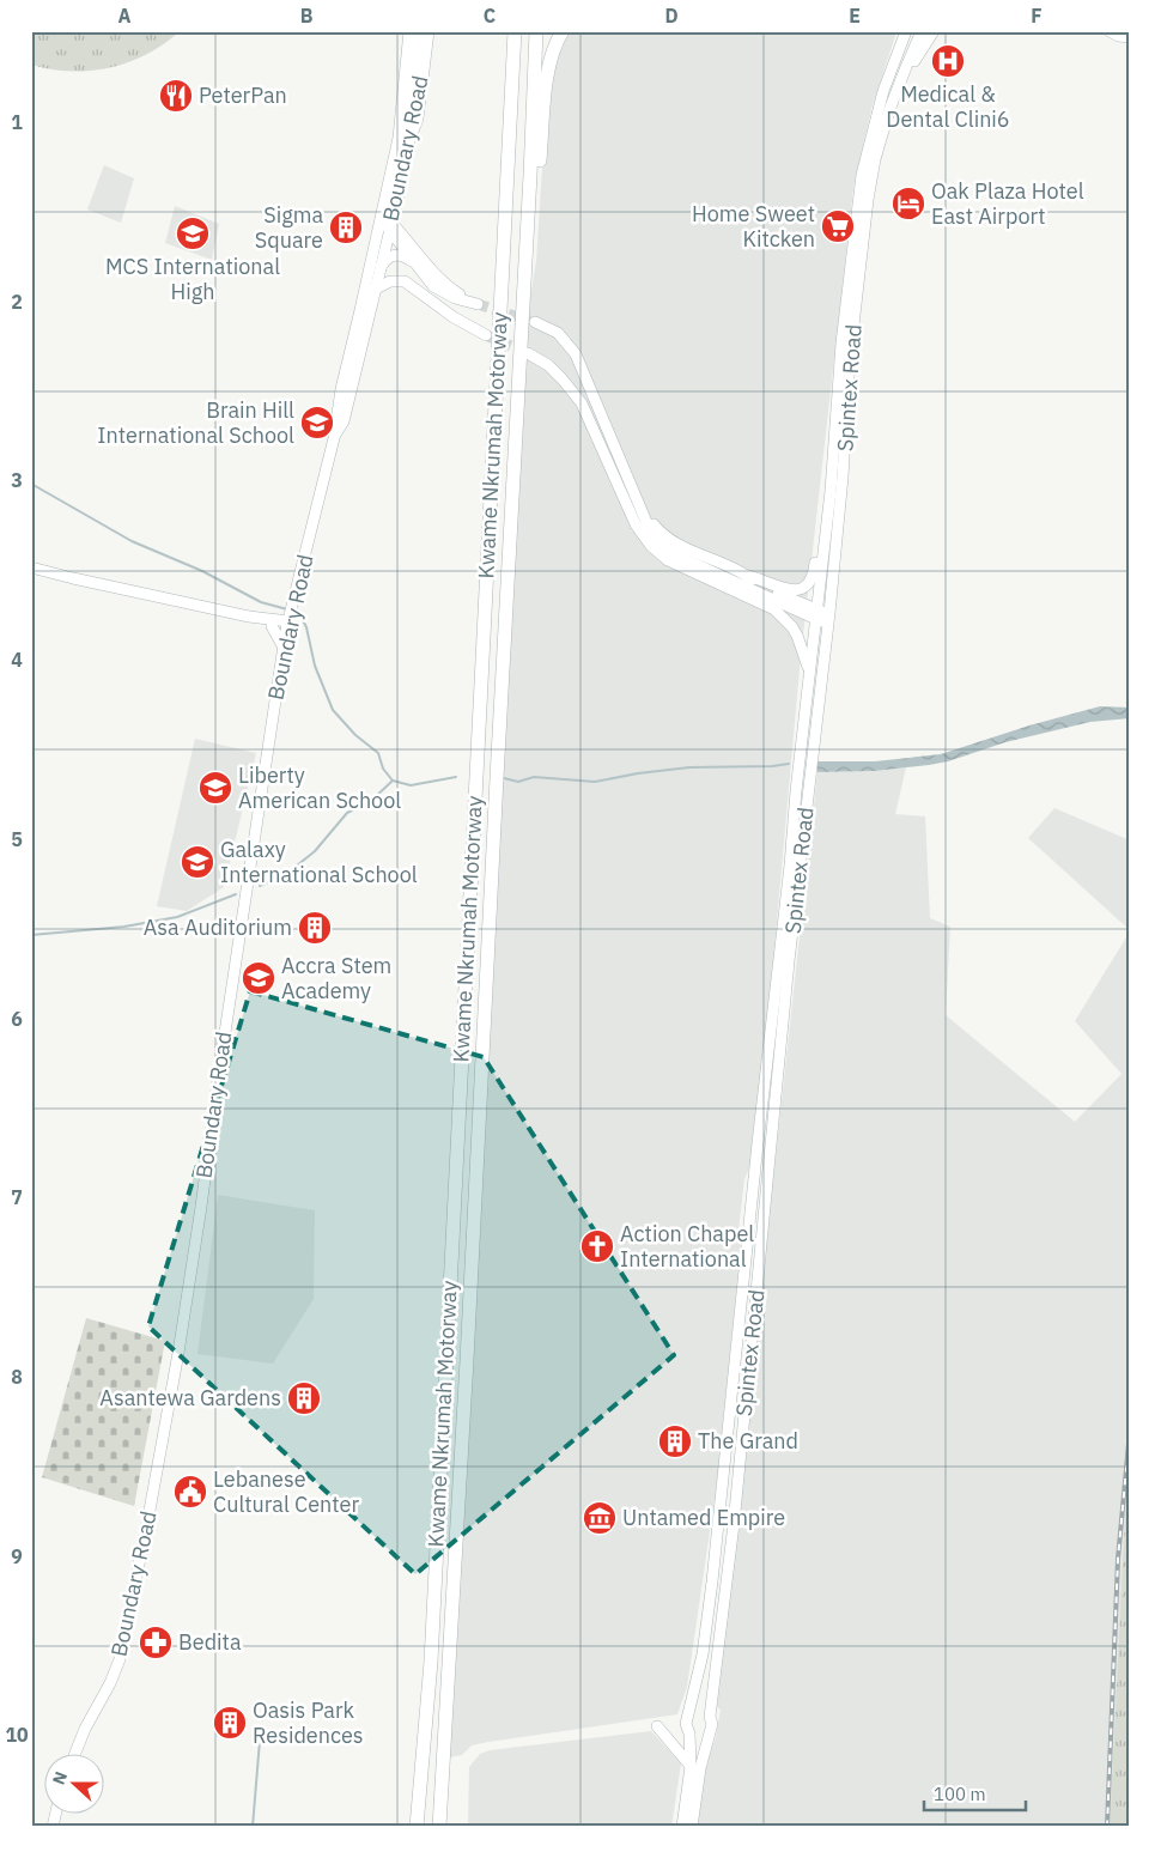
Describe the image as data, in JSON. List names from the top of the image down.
{
  "streets": {
    "highway": ["Kwame Nkrumah Motorway"],
    "main road": ["Boundary Road", "Spintex Road"]
  },
  "places": {
    "hospital": ["Medical & Dental Clini6"],
    "restaurant": ["PeterPan"],
    "hotel": ["Oak Plaza Hotel East Airport"],
    "supermarket": ["Home Sweet Kitcken"],
    "building": [
      "Sigma Square",
      "Asa Auditorium",
      "Asantewa Gardens",
      "The Grand",
      "Oasis Park Residences"
    ],
    "school or university": [
      "MCS International High",
      "Brain Hill International School",
      "Liberty American School",
      "Galaxy International School",
      "Accra Stem Academy"
    ],
    "church": ["Action Chapel International"],
    "public building": ["Lebanese Cultural Center"],
    "museum": ["Untamed Empire"],
    "pharmacy": ["Bedita"]
  },
  "scale_bar": "100 m",
  "north": "left",
  "grid": {
    "columns": [
      "A",
      "B",
      "C",
      "D",
      "E",
      "F"
    ],
    "rows": [
      "1",
      "2",
      "3",
      "4",
      "5",
      "6",
      "7",
      "8",
      "9",
      "10"
    ]
  }
}
